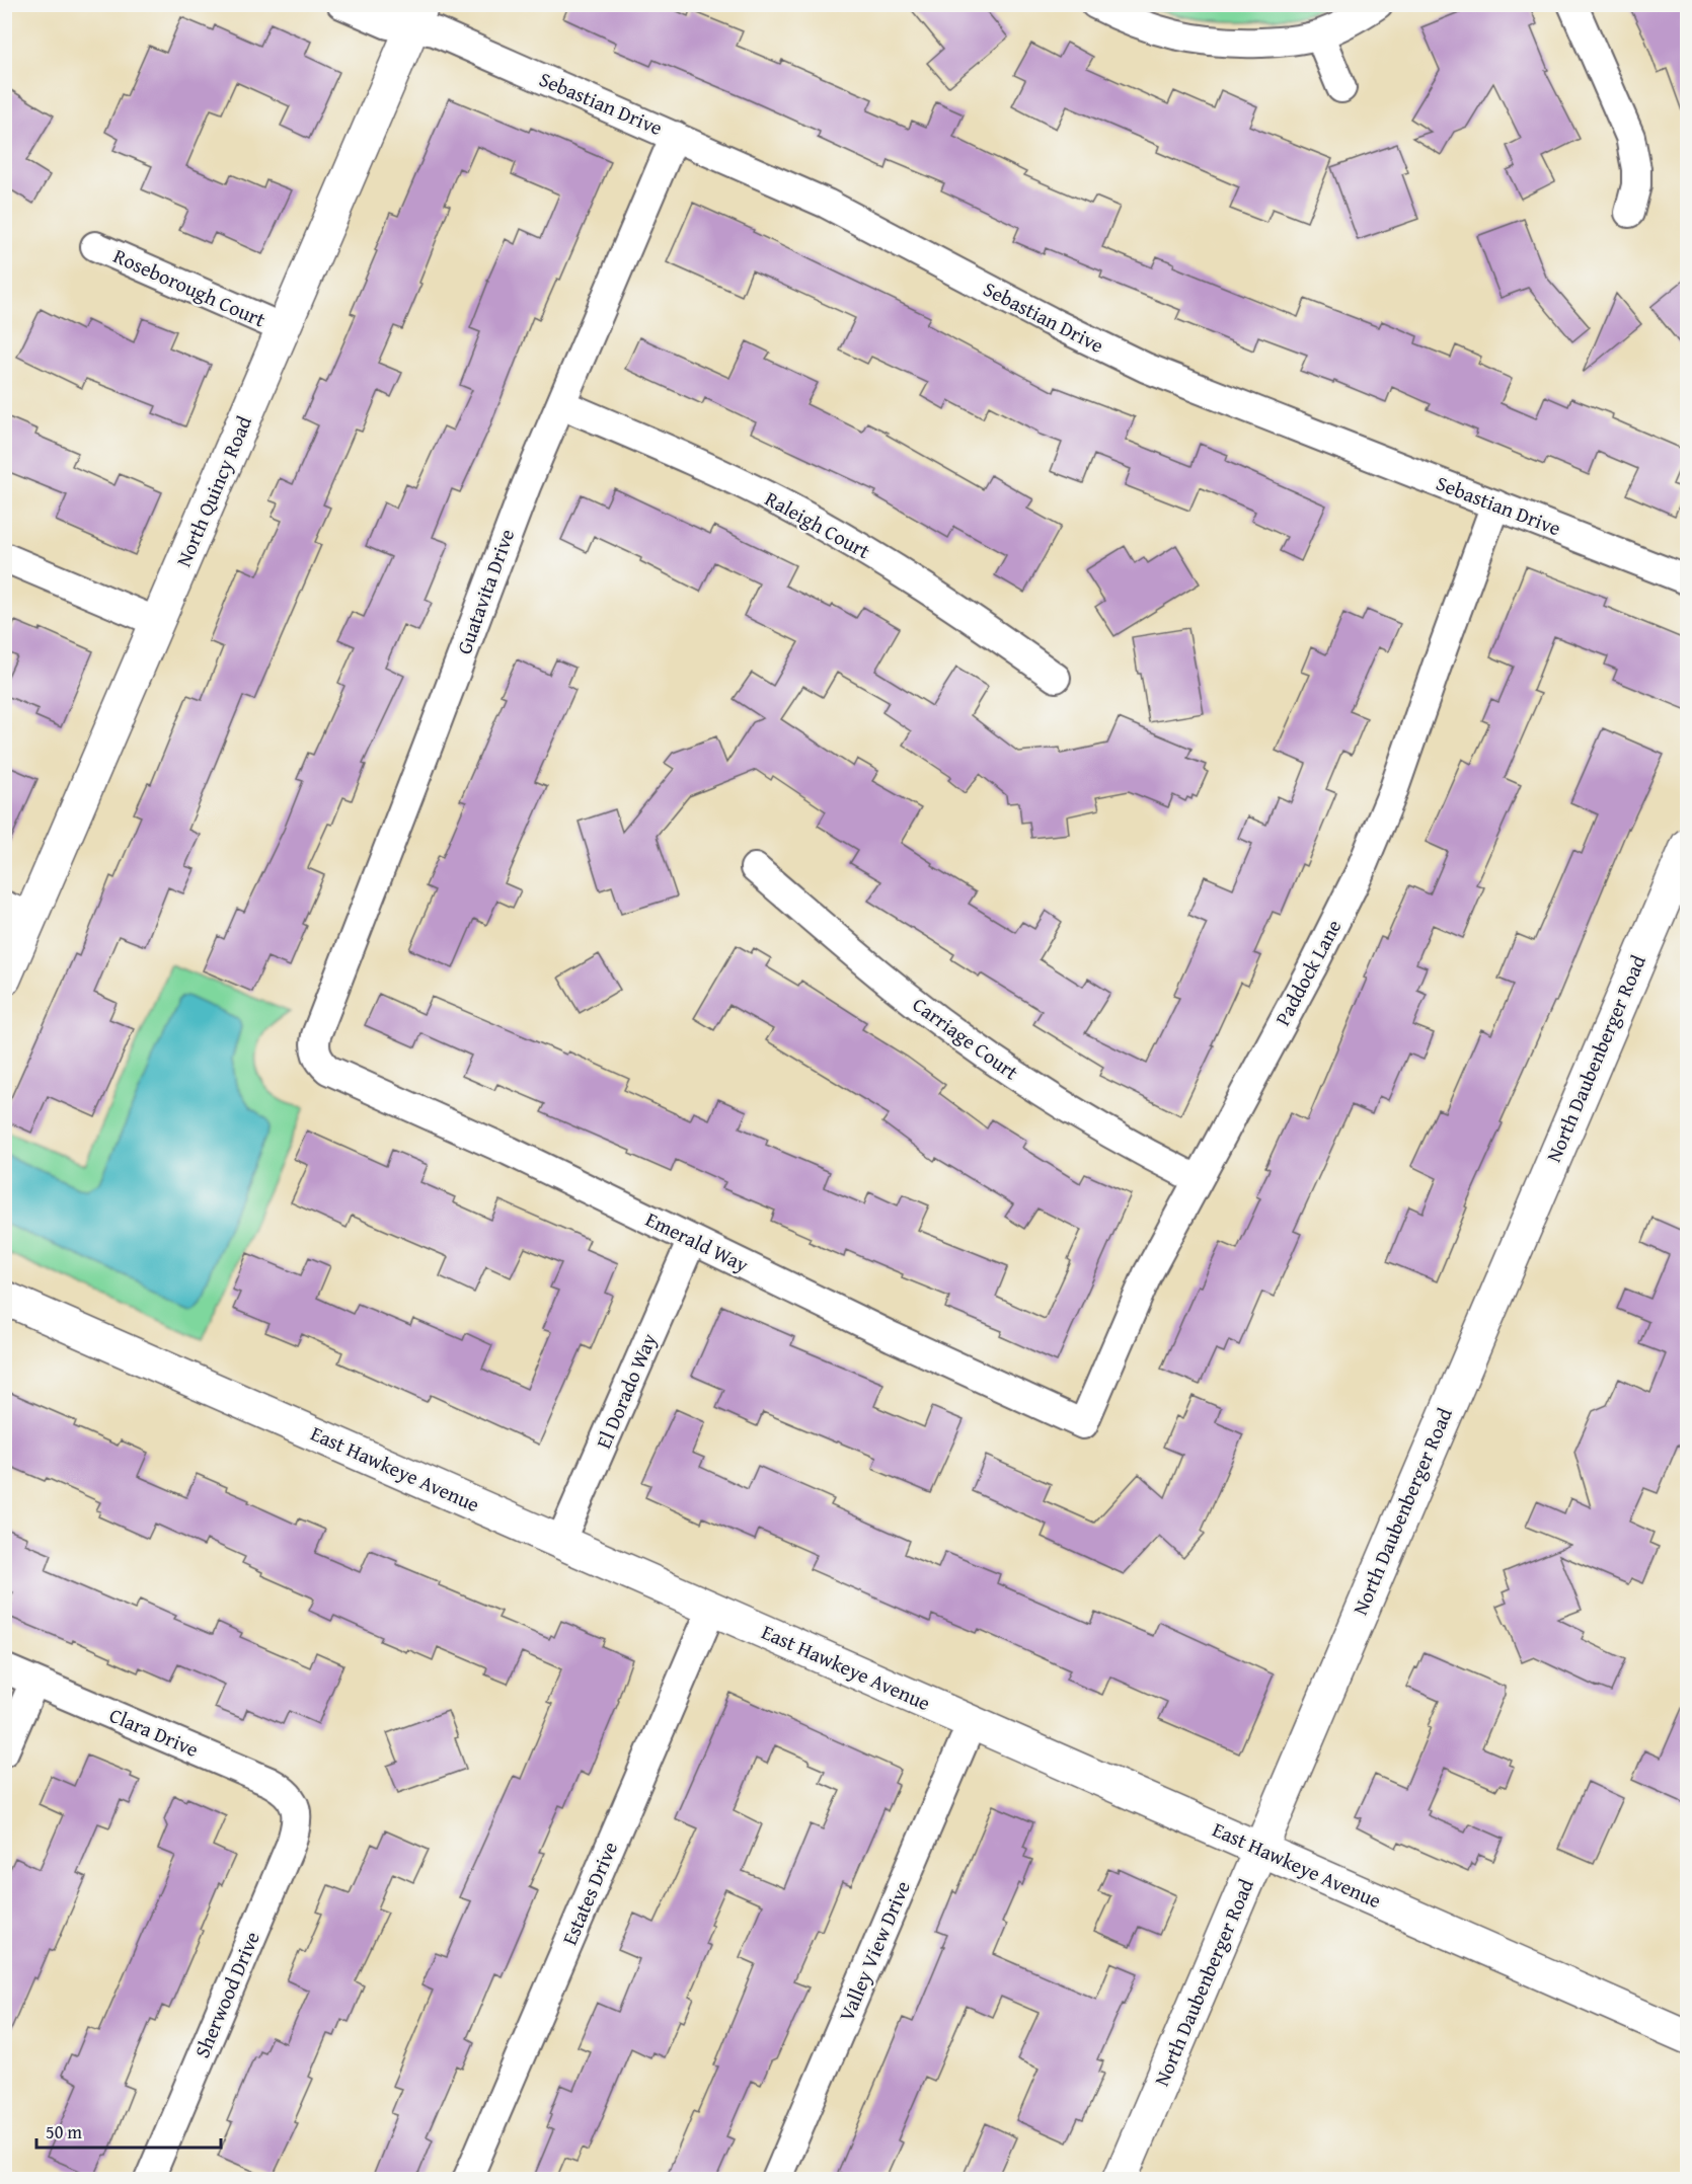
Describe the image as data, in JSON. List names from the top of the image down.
{
  "streets": {
    "street": [
      "Sebastian Drive",
      "Roseborough Court",
      "North Quincy Road",
      "Raleigh Court",
      "Guatavita Drive",
      "Paddock Lane",
      "Carriage Court",
      "North Daubenberger Road",
      "Emerald Way",
      "El Dorado Way",
      "East Hawkeye Avenue",
      "Clara Drive",
      "Estates Drive",
      "Valley View Drive",
      "Sherwood Drive"
    ]
  },
  "crossings": [
    ["Sebastian Drive", "North Quincy Road"],
    ["Sebastian Drive", "Guatavita Drive"],
    ["Sebastian Drive", "Paddock Lane"],
    ["Roseborough Court", "North Quincy Road"],
    ["Raleigh Court", "Guatavita Drive"],
    ["Guatavita Drive", "Emerald Way"],
    ["Paddock Lane", "Carriage Court"],
    ["Paddock Lane", "Emerald Way"],
    ["North Daubenberger Road", "East Hawkeye Avenue"],
    ["Emerald Way", "El Dorado Way"],
    ["El Dorado Way", "East Hawkeye Avenue"],
    ["East Hawkeye Avenue", "Estates Drive"],
    ["East Hawkeye Avenue", "Valley View Drive"],
    ["Clara Drive", "Sherwood Drive"]
  ],
  "scale_bar": "50 m"
}
